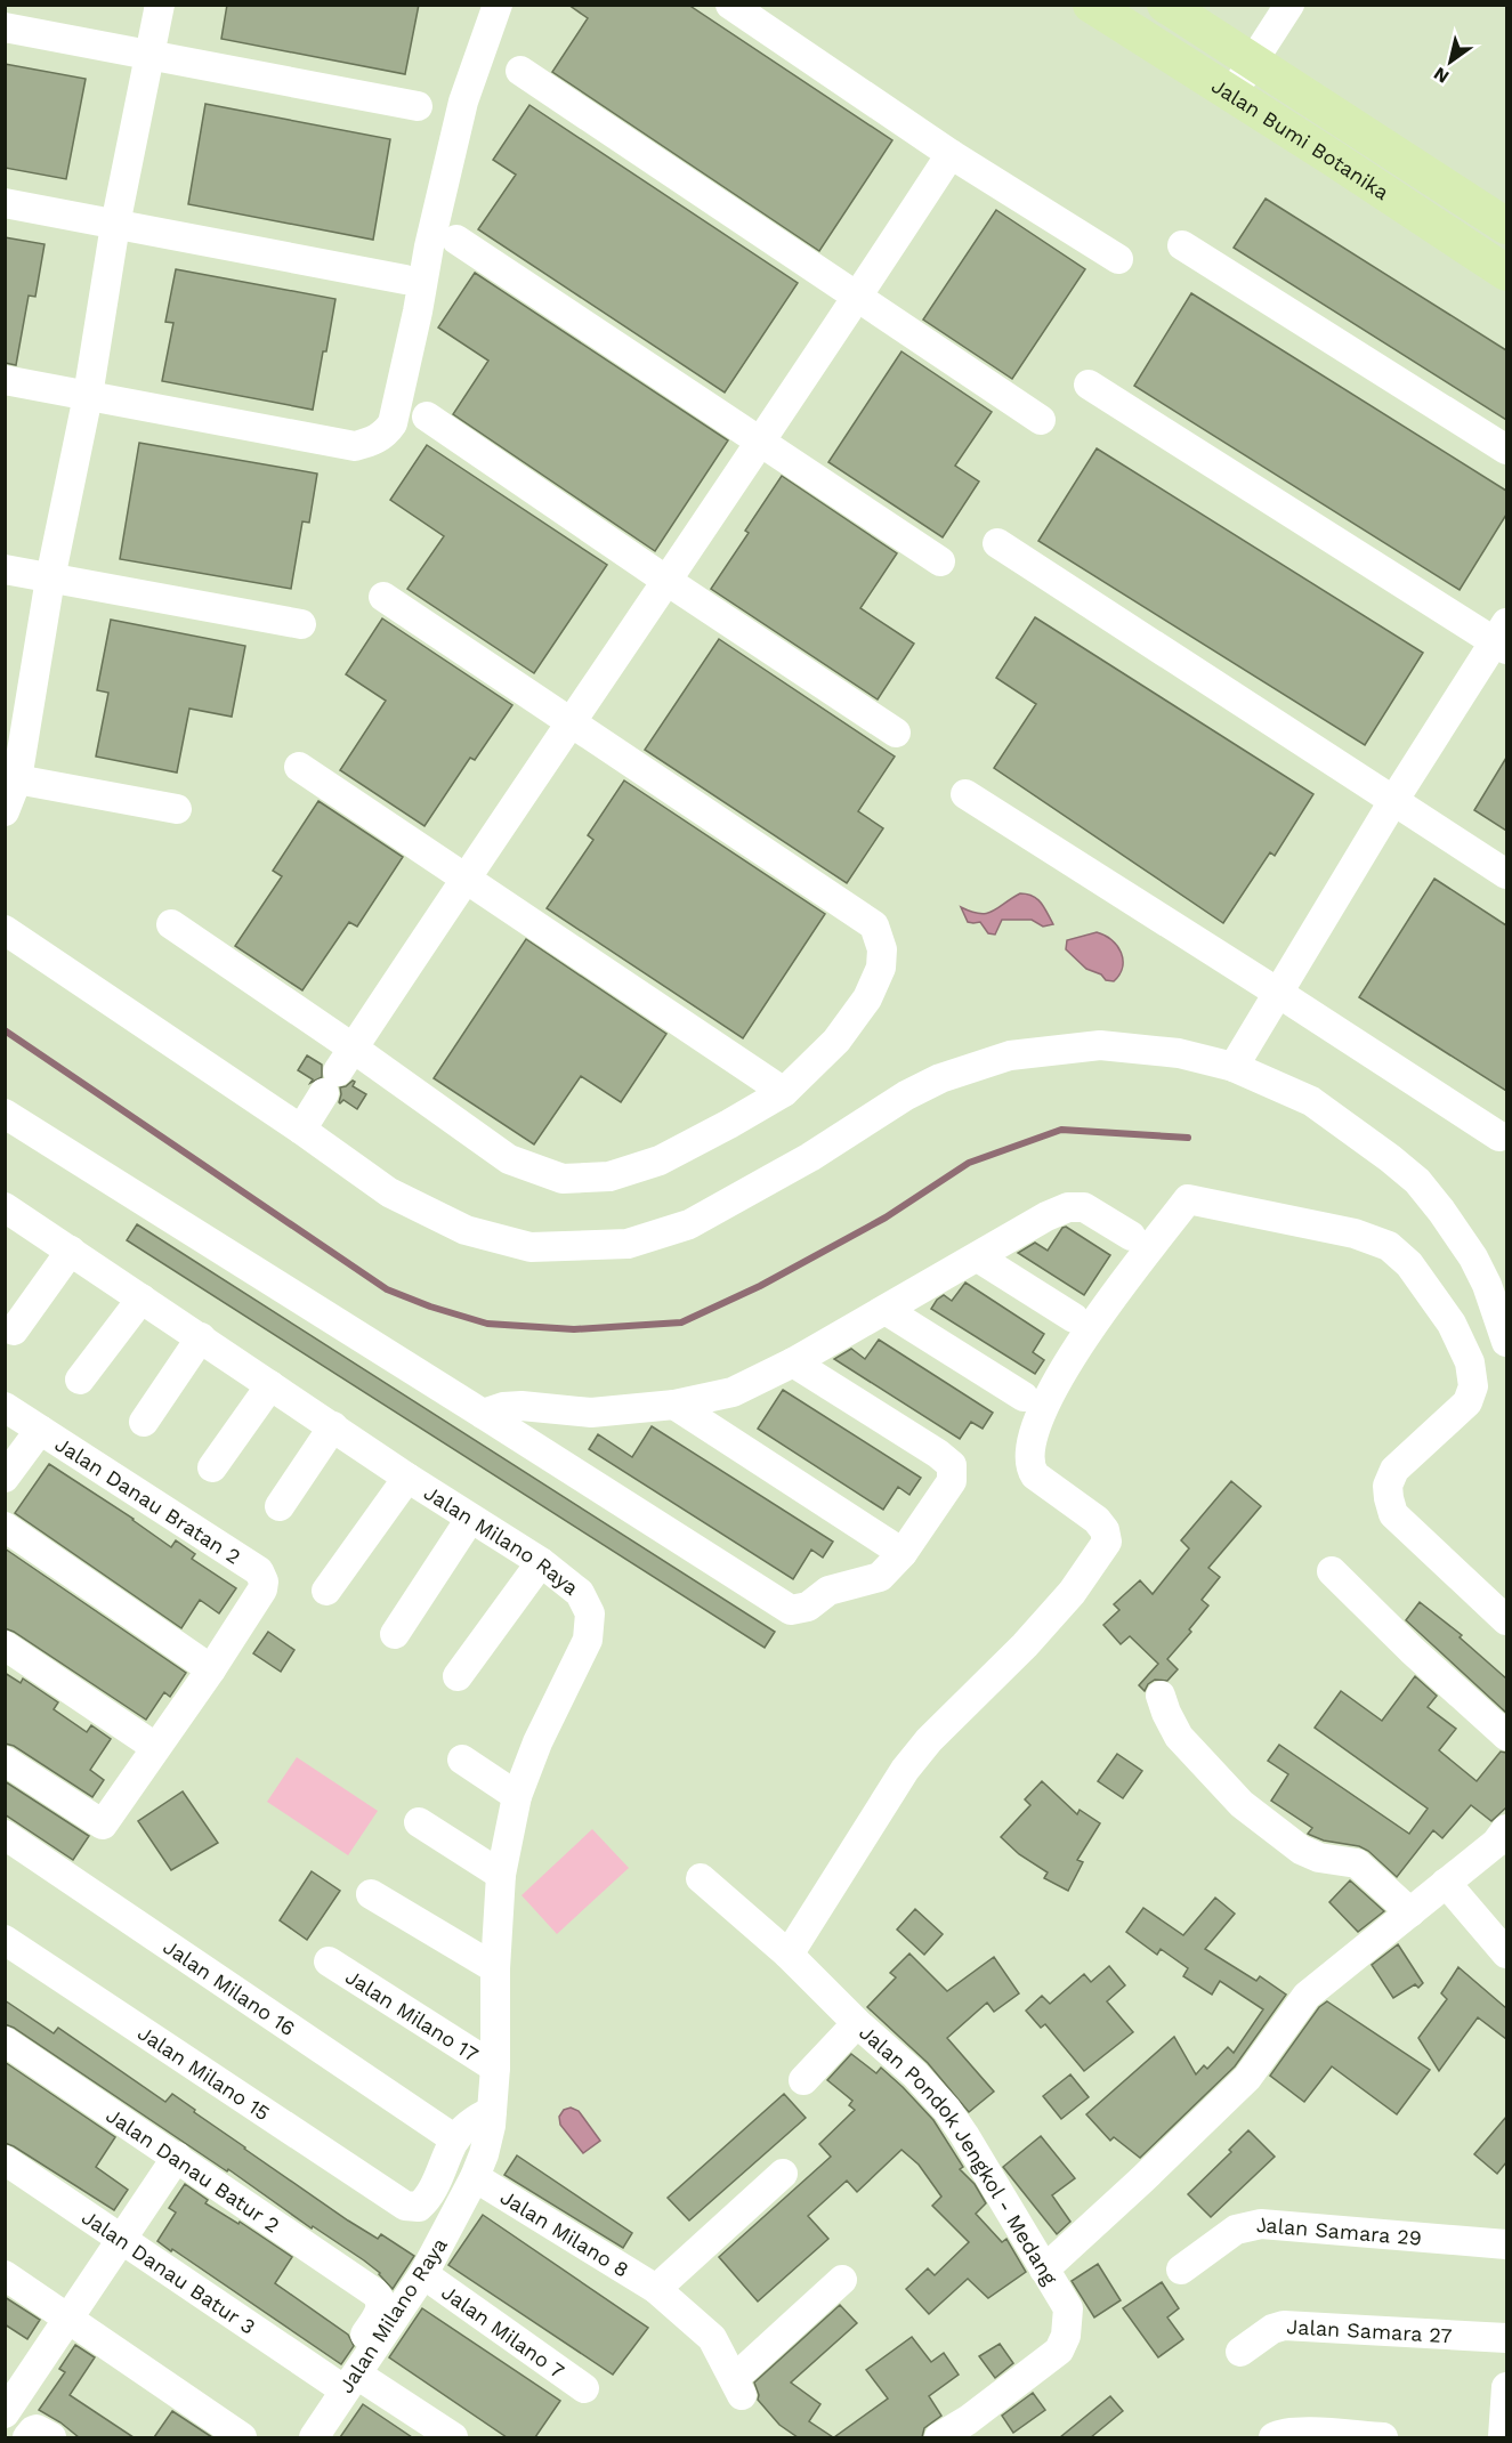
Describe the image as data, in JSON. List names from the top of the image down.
{
  "streets": {
    "main road": ["Jalan Bumi Botanika"],
    "street": [
      "Jalan Danau Bratan 2",
      "Jalan Milano Raya",
      "Jalan Milano 16",
      "Jalan Milano 17",
      "Jalan Milano 15",
      "Jalan Pondok Jengkol - Medang",
      "Jalan Danau Batur 2",
      "Jalan Milano 8",
      "Jalan Samara 29",
      "Jalan Danau Batur 3",
      "Jalan Milano 7",
      "Jalan Samara 27"
    ]
  },
  "crossings": [
    ["Jalan Milano Raya", "Jalan Milano 17"],
    ["Jalan Milano Raya", "Jalan Danau Batur 2"],
    ["Jalan Milano Raya", "Jalan Milano 8"],
    ["Jalan Milano Raya", "Jalan Danau Batur 3"],
    ["Jalan Milano Raya", "Jalan Milano 7"],
    ["Jalan Milano 16", "Jalan Milano 15"],
    ["Jalan Danau Batur 2", "Jalan Danau Batur 3"]
  ],
  "north": "bottom left"
}
